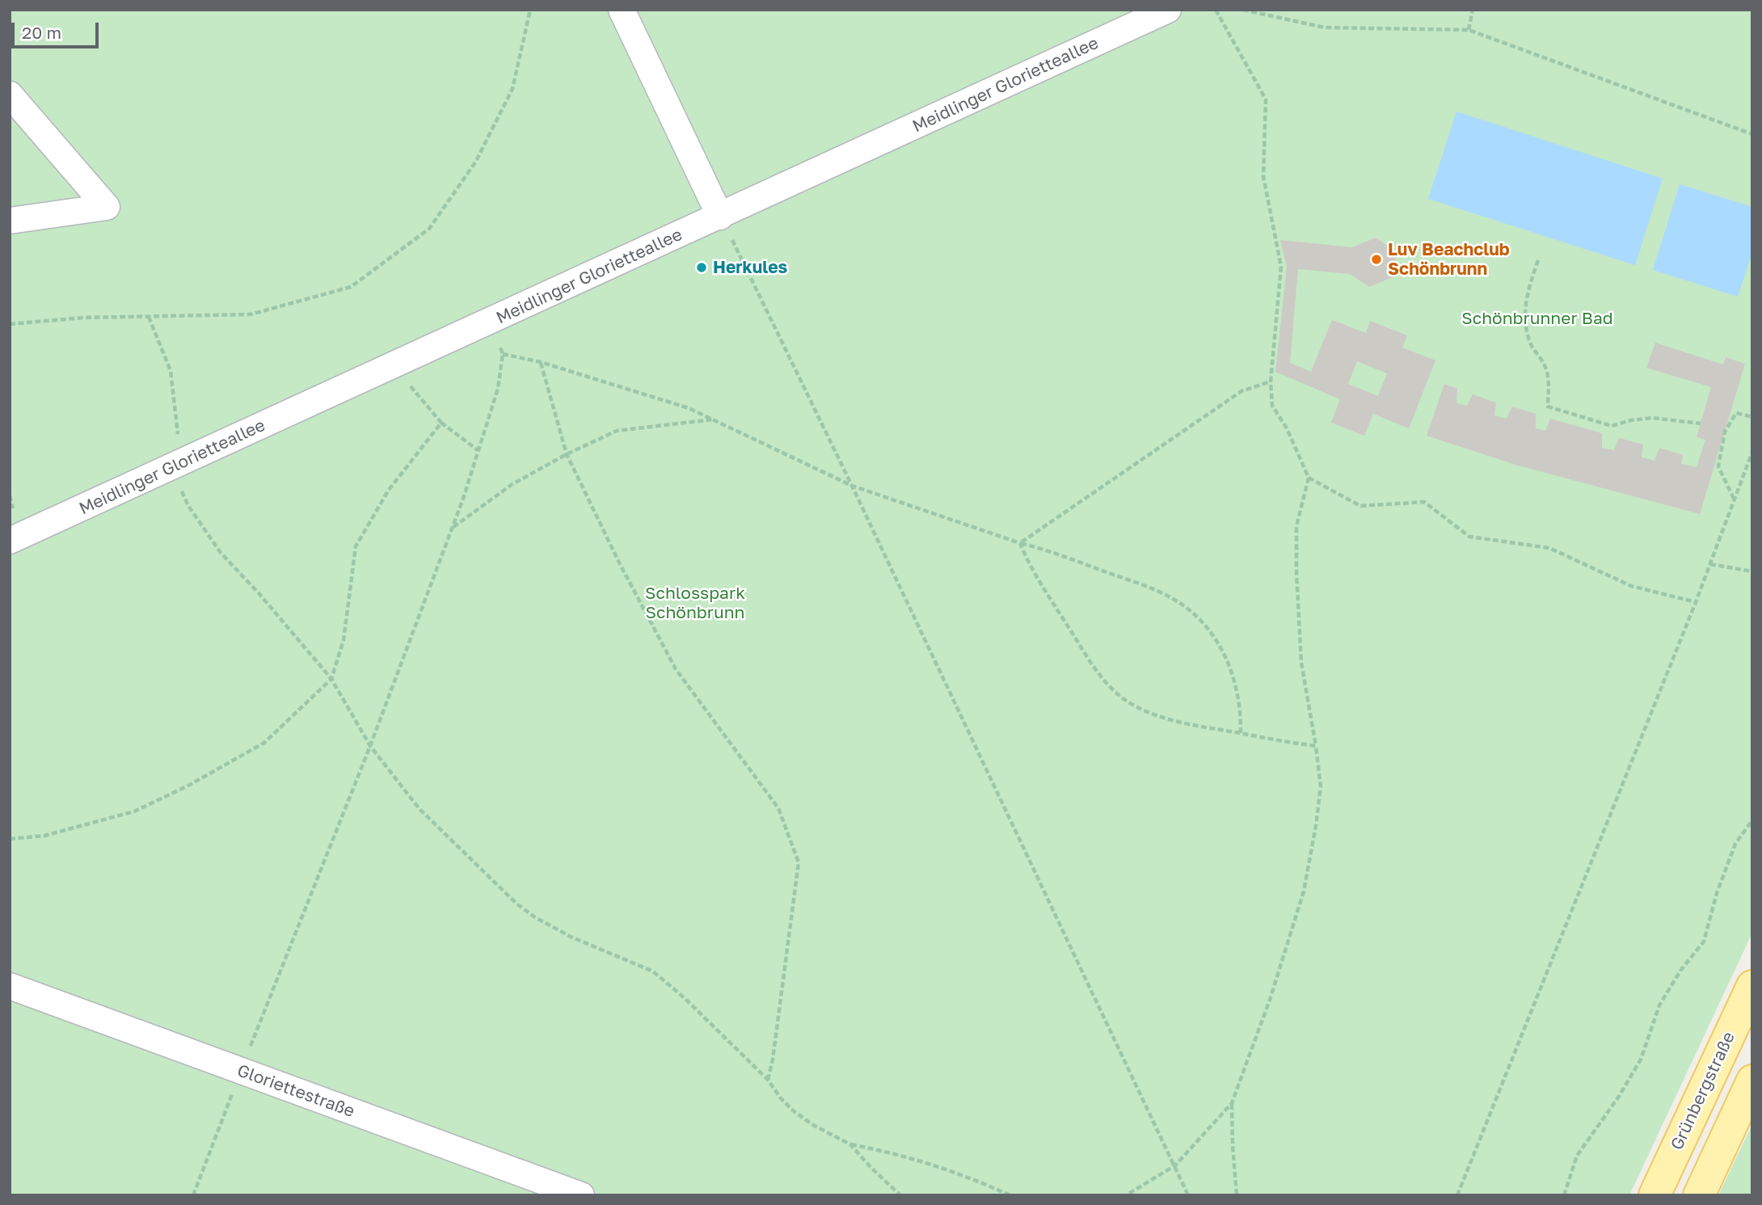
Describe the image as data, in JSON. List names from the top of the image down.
{
  "streets": {
    "main road": ["Grünbergstraße"],
    "street": ["Meidlinger Glorietteallee", "Gloriettestraße"]
  },
  "parks": ["Schönbrunner Bad", "Schlosspark Schönbrunn"],
  "places": ["Luv Beachclub Schönbrunn", "Herkules"],
  "scale_bar": "20 m"
}
